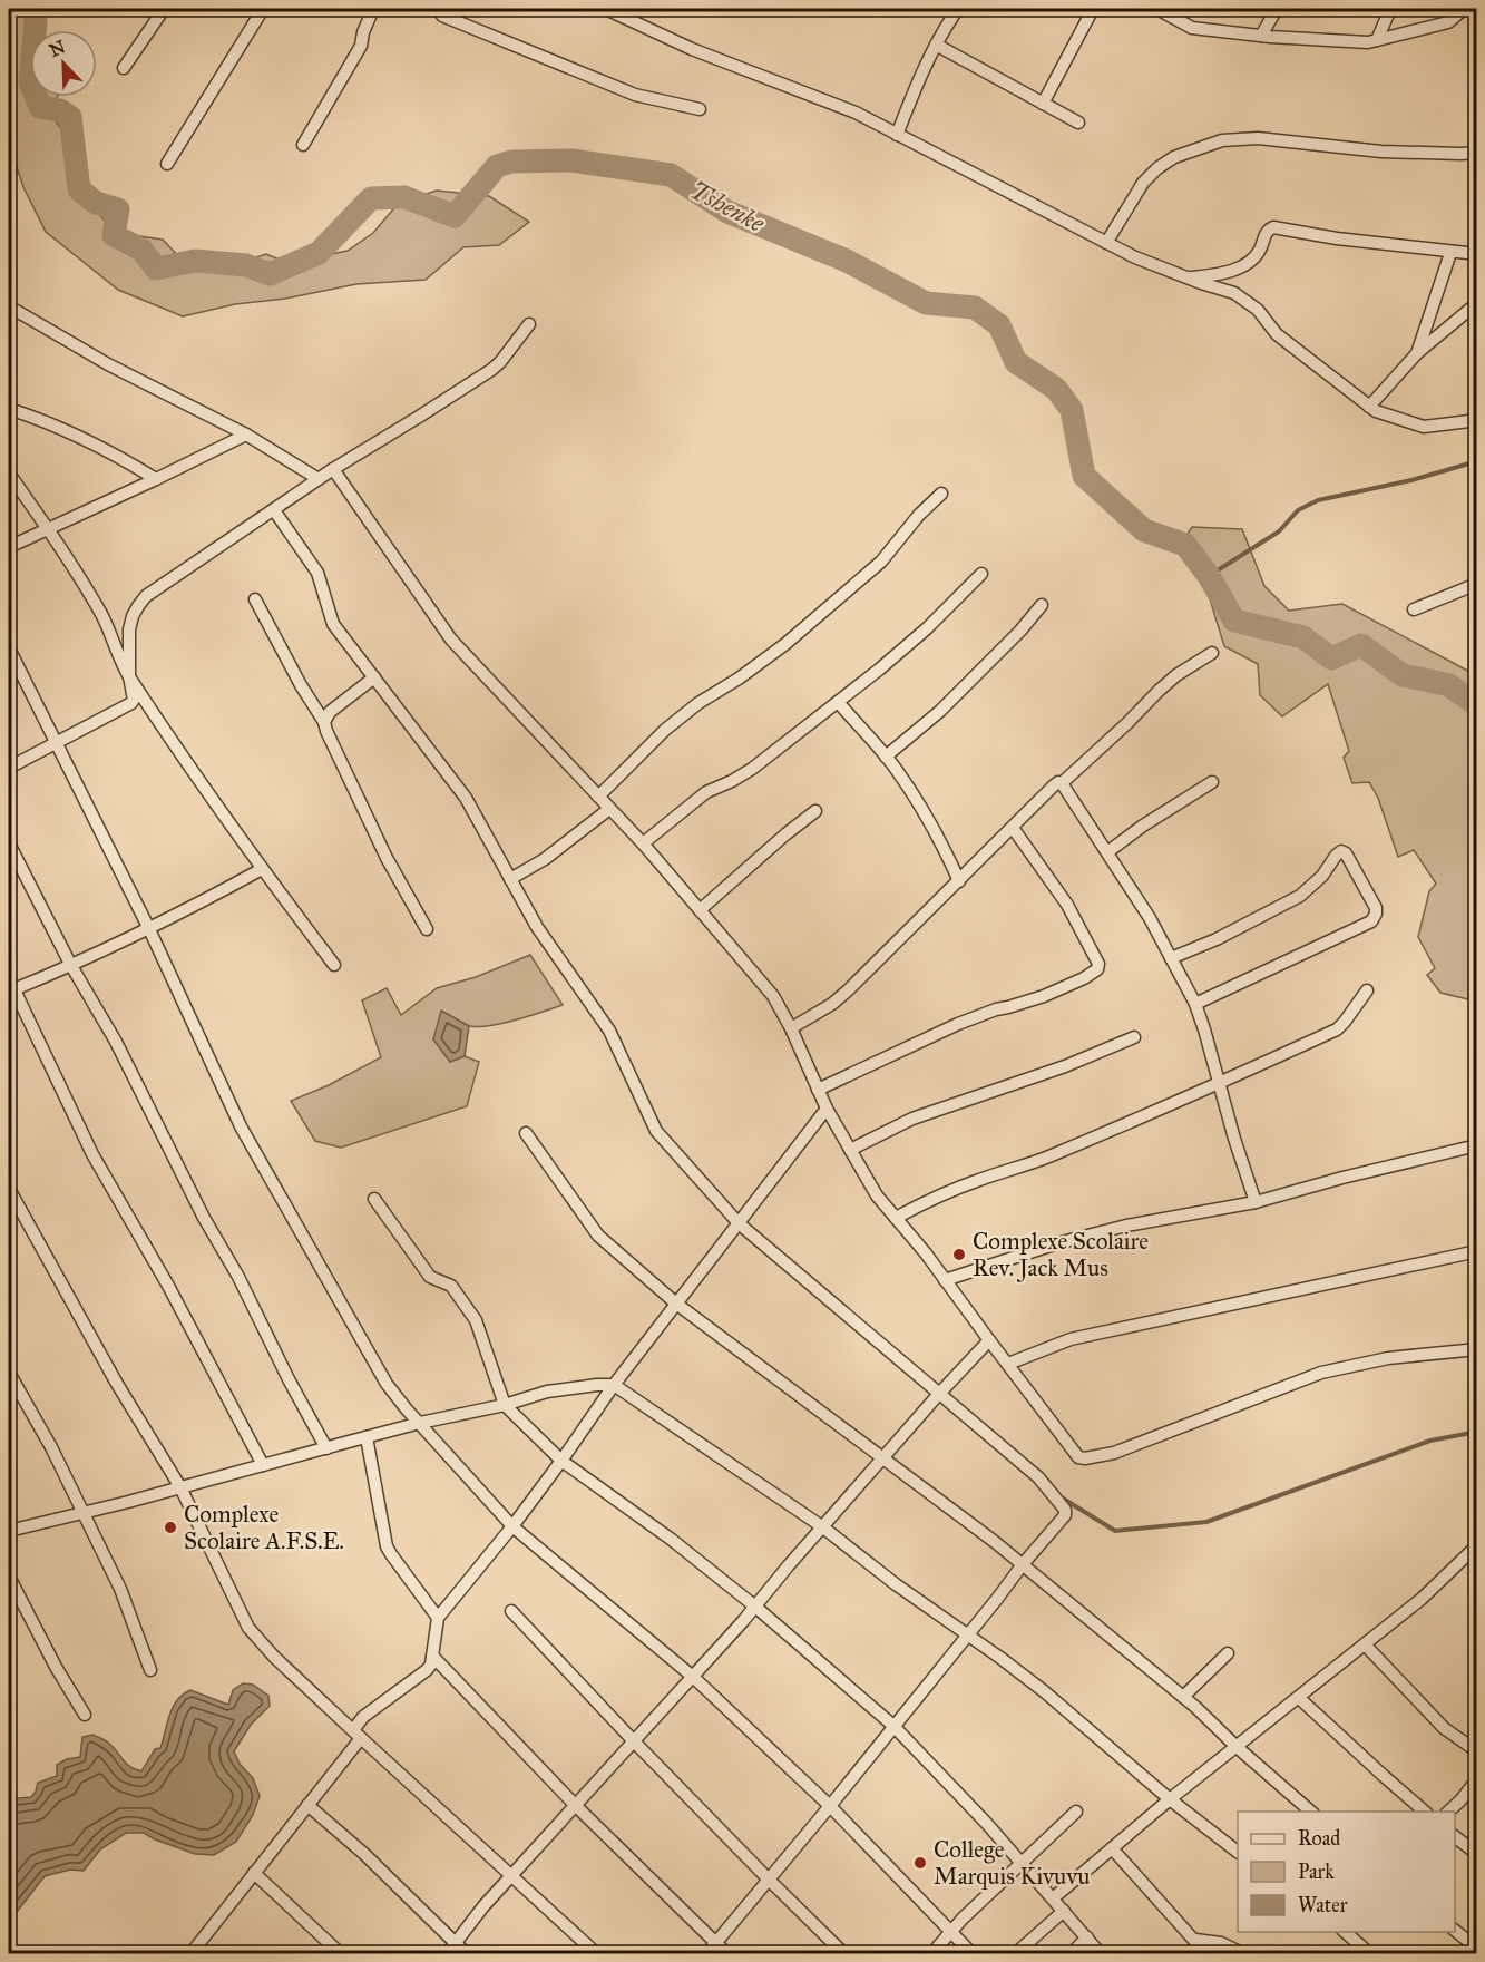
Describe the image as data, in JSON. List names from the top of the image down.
{
  "water": ["Tshenke"],
  "places": ["Complexe Scolaire Rev. Jack Mus", "Complexe Scolaire A.F.S.E.", "College Marquis Kivuvu"],
  "legend": ["Road", "Park", "Water"],
  "north": "top left"
}
